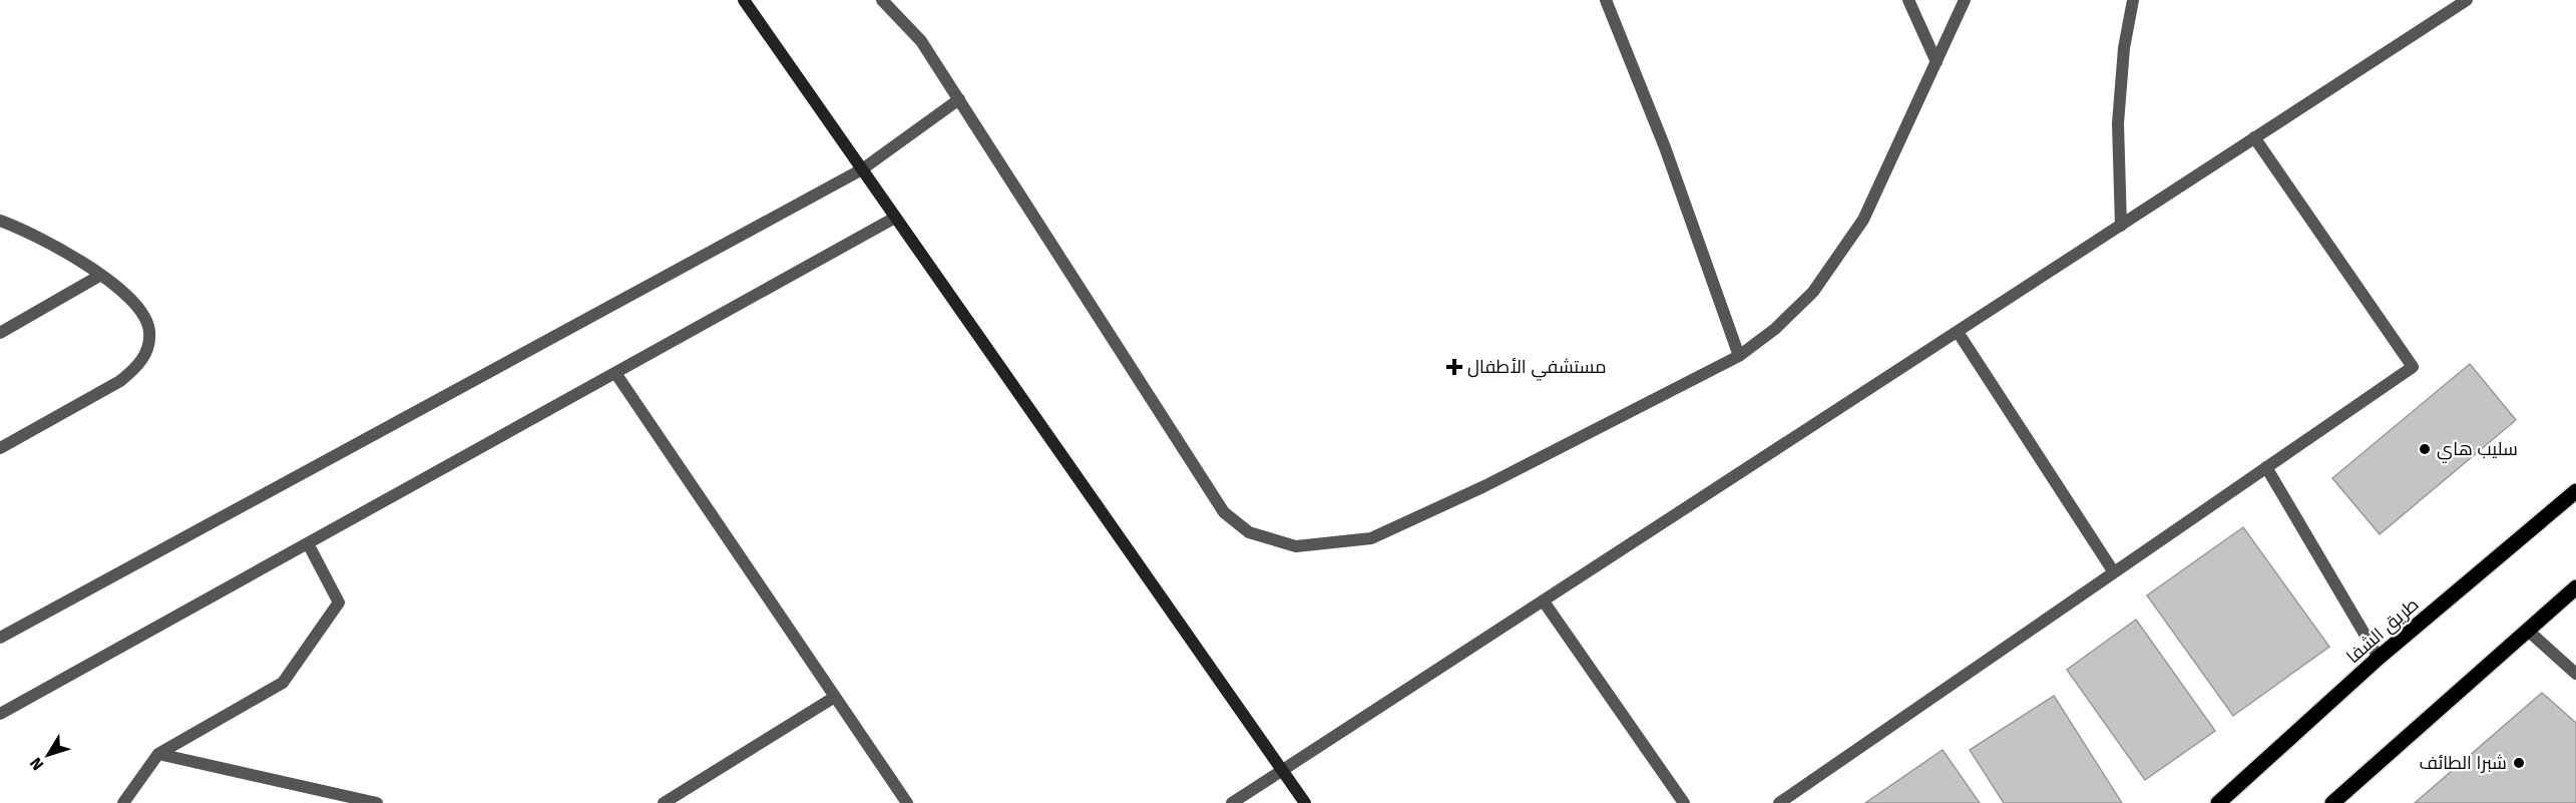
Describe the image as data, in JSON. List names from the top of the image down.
{
  "streets": {
    "main road": ["طريق الشفا"]
  },
  "places": {
    "health": ["مستشفي الأطفال"],
    "other": ["سليب هاي", "شبرا الطائف"]
  },
  "north": "bottom left"
}
